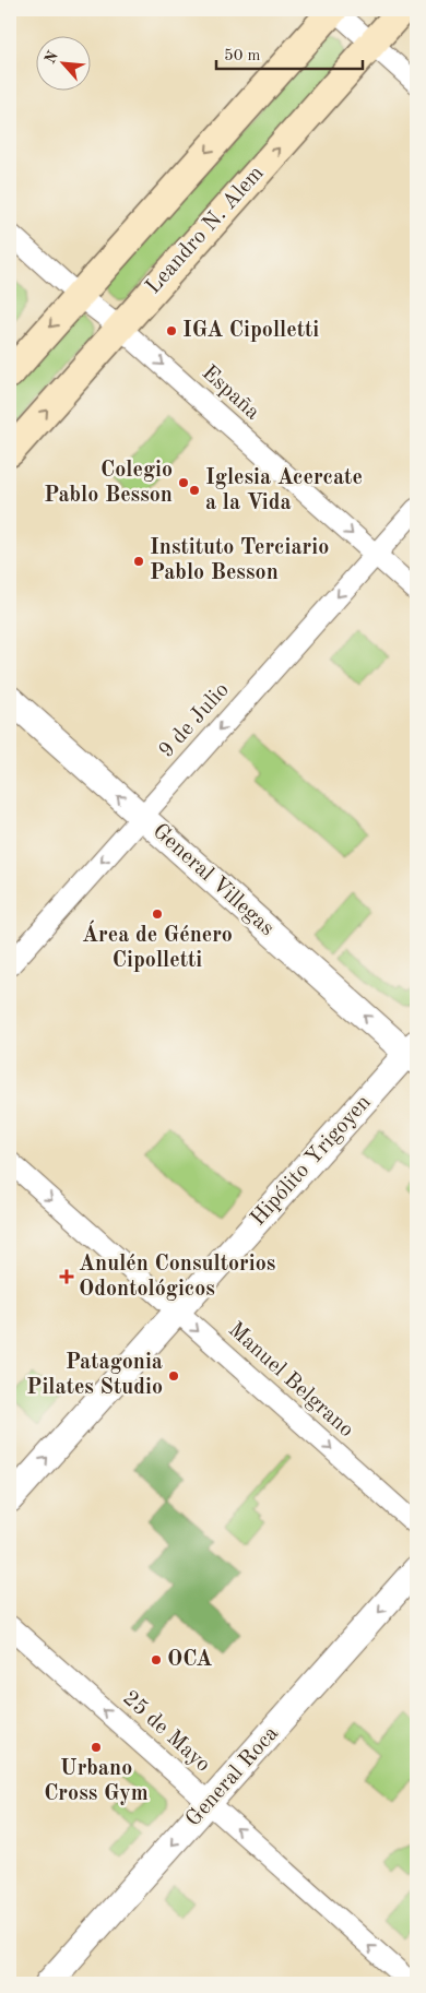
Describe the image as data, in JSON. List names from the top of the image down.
{
  "streets": {
    "main road": ["Leandro N. Alem"],
    "street": [
      "España",
      "9 de Julio",
      "General Villegas",
      "Hipólito Yrigoyen",
      "Manuel Belgrano",
      "25 de Mayo",
      "General Roca"
    ]
  },
  "crossings": [
    ["Leandro N. Alem", "España"],
    ["España", "9 de Julio"],
    ["9 de Julio", "General Villegas"],
    ["General Villegas", "Hipólito Yrigoyen"],
    ["Hipólito Yrigoyen", "Manuel Belgrano"],
    ["25 de Mayo", "General Roca"]
  ],
  "one_way": [
    "España",
    "9 de Julio",
    "General Villegas",
    "Hipólito Yrigoyen",
    "Manuel Belgrano",
    "25 de Mayo",
    "General Roca"
  ],
  "places": {
    "other": [
      "IGA Cipolletti",
      "Colegio Pablo Besson",
      "Iglesia Acercate a la Vida",
      "Instituto Terciario Pablo Besson",
      "Área de Género Cipolletti",
      "Patagonia Pilates Studio",
      "OCA",
      "Urbano Cross Gym"
    ],
    "health": ["Anulén Consultorios Odontológicos"]
  },
  "scale_bar": "50 m",
  "north": "top left"
}
